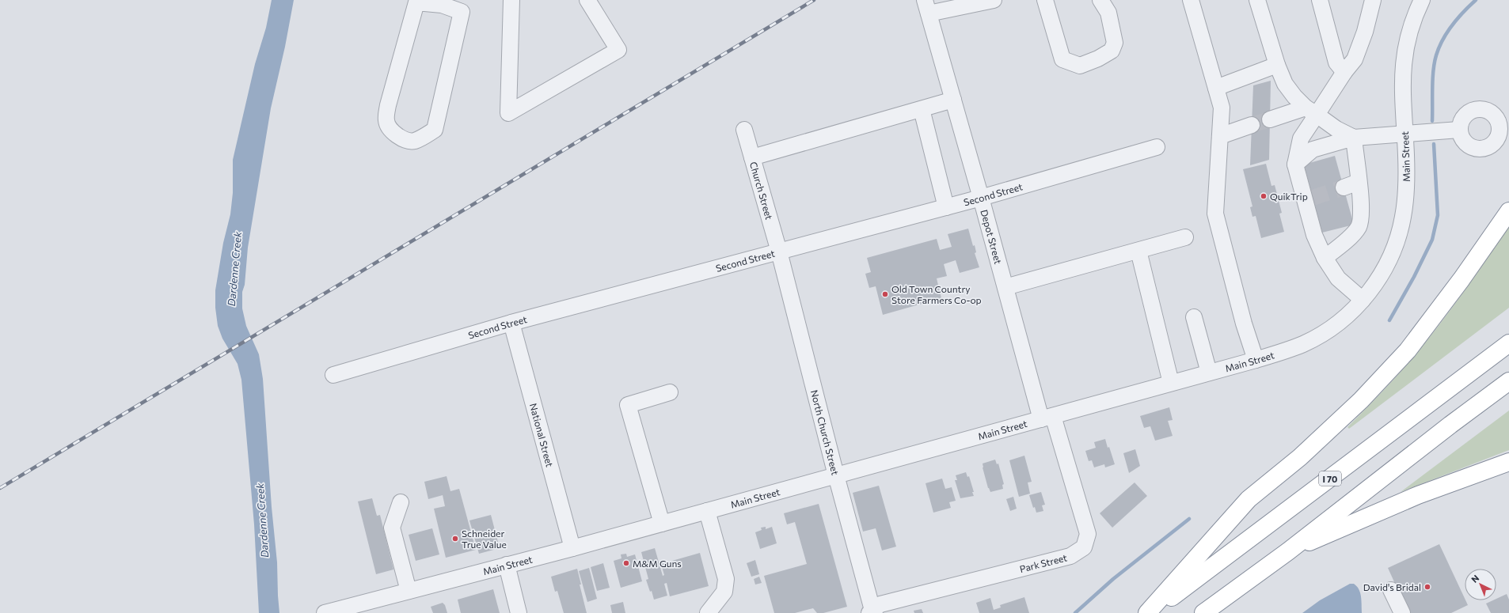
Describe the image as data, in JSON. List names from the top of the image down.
{
  "streets": {
    "highway": ["I 70"],
    "street": [
      "Main Street",
      "Church Street",
      "Second Street",
      "Depot Street",
      "North Church Street",
      "National Street",
      "Park Street"
    ]
  },
  "crossings": [
    ["Main Street", "Depot Street"],
    ["Main Street", "North Church Street"],
    ["Main Street", "National Street"],
    ["Main Street", "Park Street"],
    ["Church Street", "Second Street"],
    ["Church Street", "North Church Street"],
    ["Second Street", "Depot Street"],
    ["Second Street", "North Church Street"],
    ["Second Street", "National Street"],
    ["Depot Street", "Park Street"],
    ["North Church Street", "Park Street"]
  ],
  "water": ["Dardenne Creek"],
  "places": [
    "QuikTrip",
    "Old Town Country Store Farmers Co-op",
    "Schneider True Value",
    "M&M Guns",
    "David's Bridal"
  ],
  "north": "top left"
}
